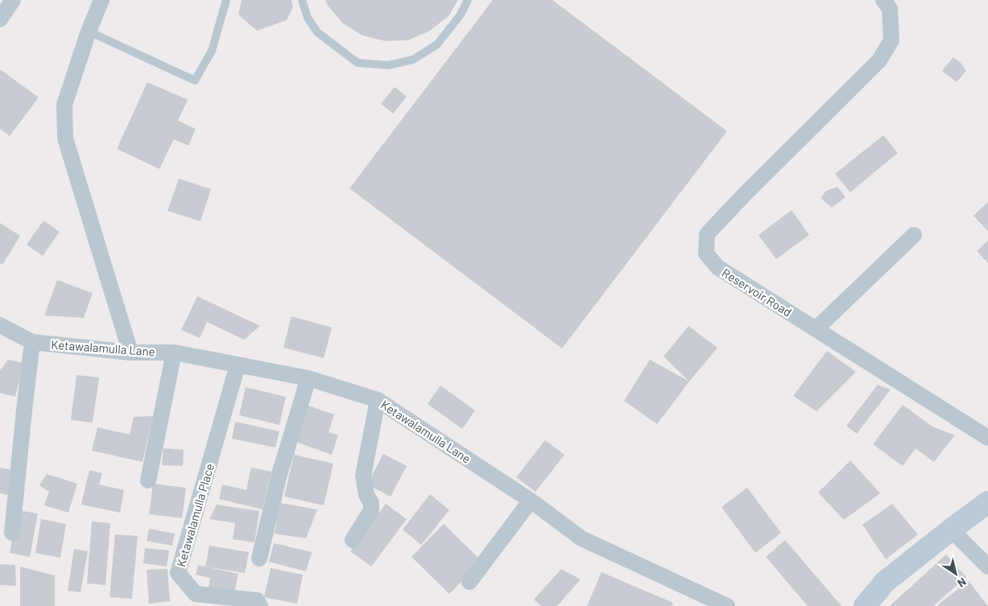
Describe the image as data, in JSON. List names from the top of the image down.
{
  "streets": {
    "street": ["Reservoir Road", "Ketawalamulla Lane", "Ketawalamulla Place"]
  },
  "crossings": [
    ["Ketawalamulla Lane", "Ketawalamulla Place"]
  ],
  "north": "bottom right"
}
